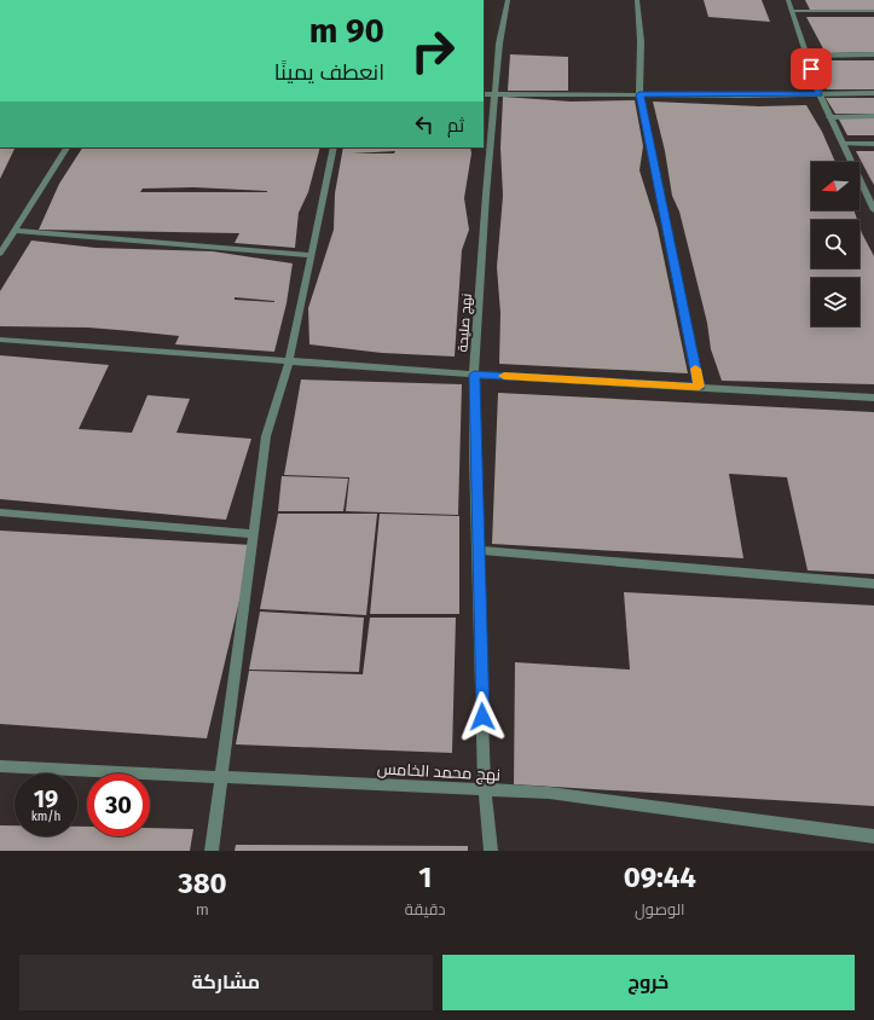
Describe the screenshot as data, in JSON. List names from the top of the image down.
{
  "streets": {
    "street": ["نهج صليحة", "نهج محمد الخامس"]
  },
  "crossings": [
    ["نهج صليحة", "نهج محمد الخامس"]
  ],
  "north": "left",
  "page": {
    "turn": ["90 m", "انعطف يمينًا"],
    "then": "ثم",
    "speed": "19 km/h",
    "limit": "30",
    "eta": [
      "09:44",
      "الوصول",
      "1",
      "دقيقة",
      "380",
      "m"
    ],
    "buttons": ["خروج", "مشاركة"]
  }
}
